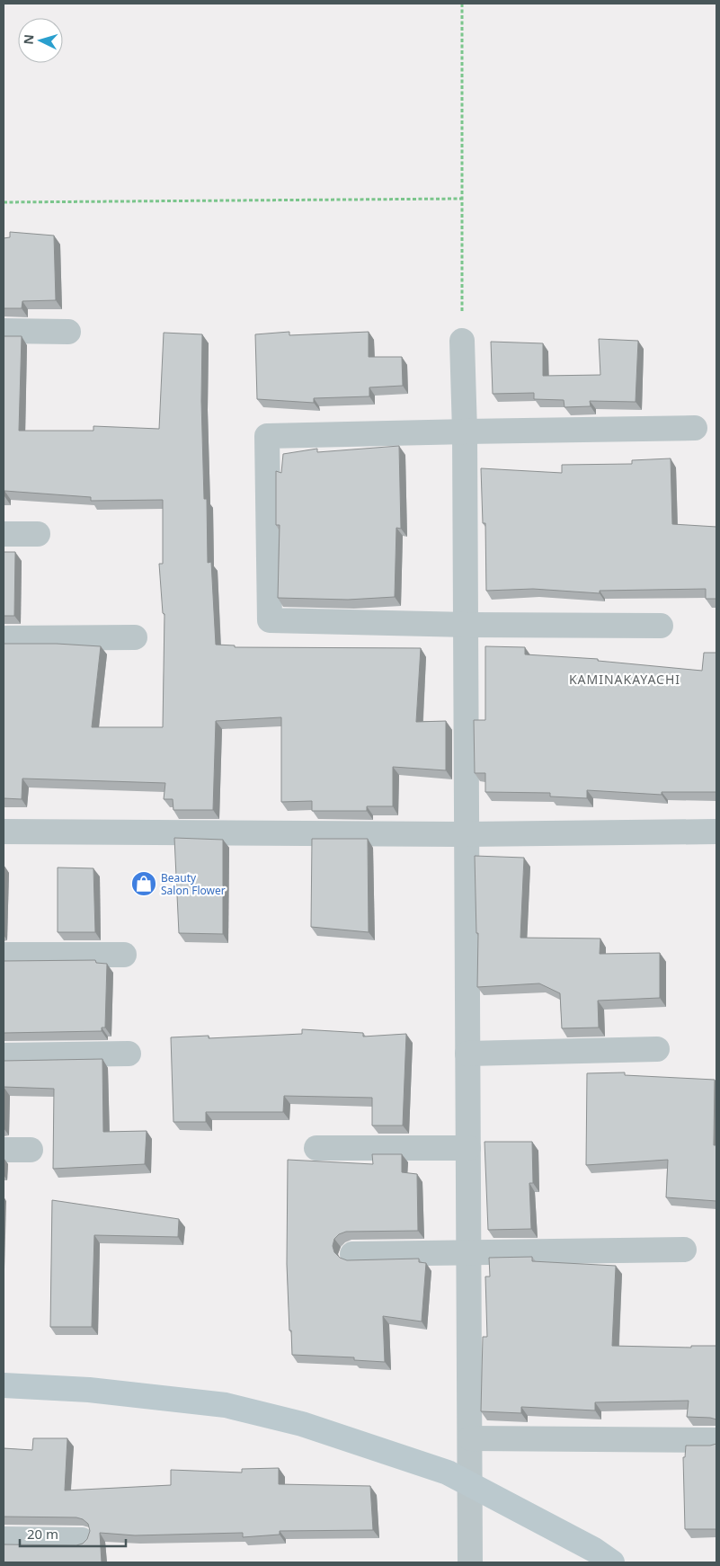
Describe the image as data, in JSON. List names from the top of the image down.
{
  "districts": ["KAMINAKAYACHI"],
  "places": {
    "shop": ["Beauty Salon Flower"]
  },
  "scale_bar": "20 m",
  "north": "left"
}
